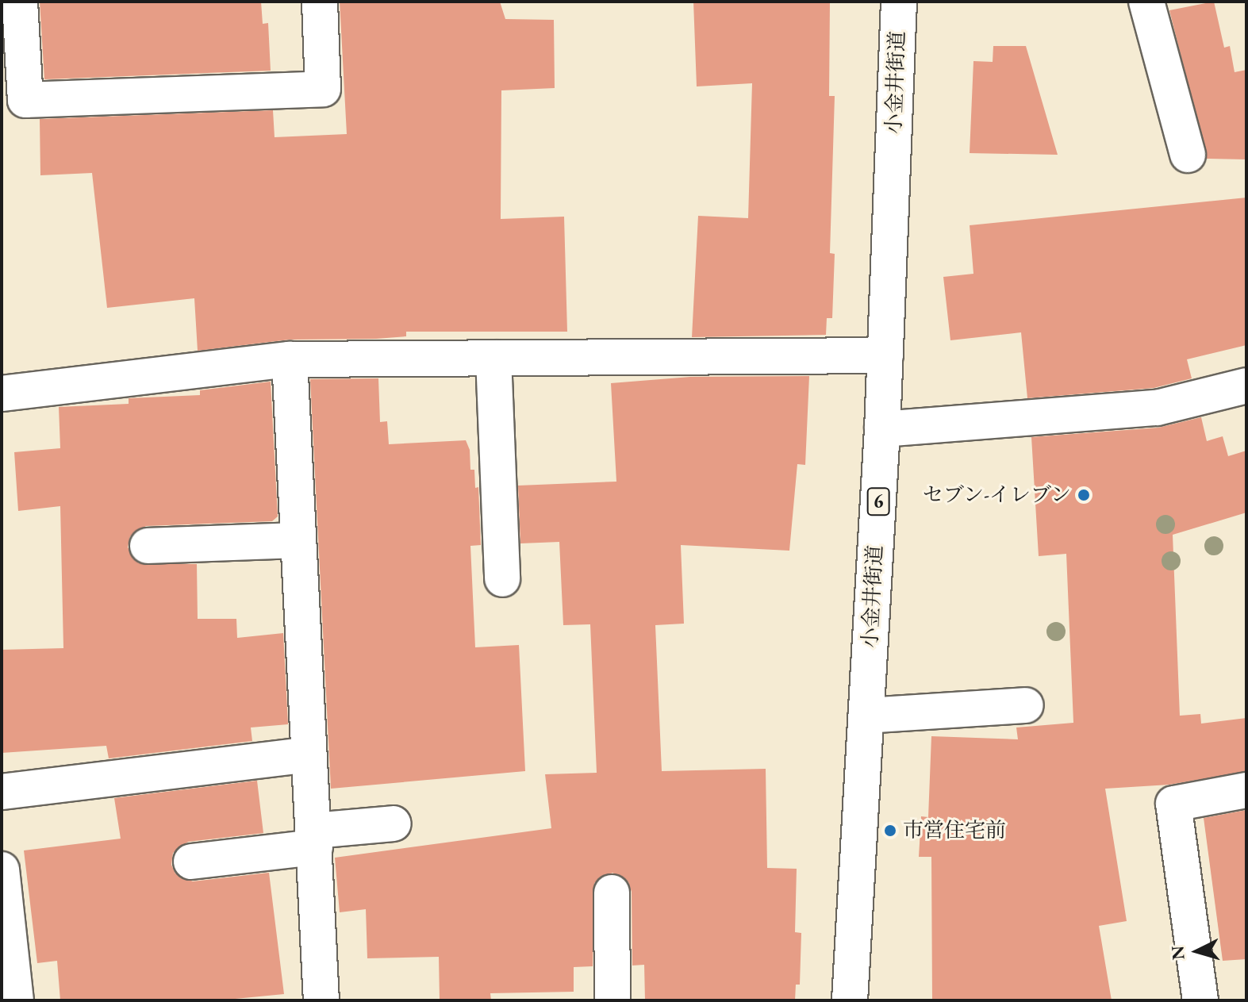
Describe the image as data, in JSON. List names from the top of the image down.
{
  "streets": {
    "street": ["小金井街道", "6"]
  },
  "places": ["セブン-イレブン", "市営住宅前"],
  "north": "left"
}
